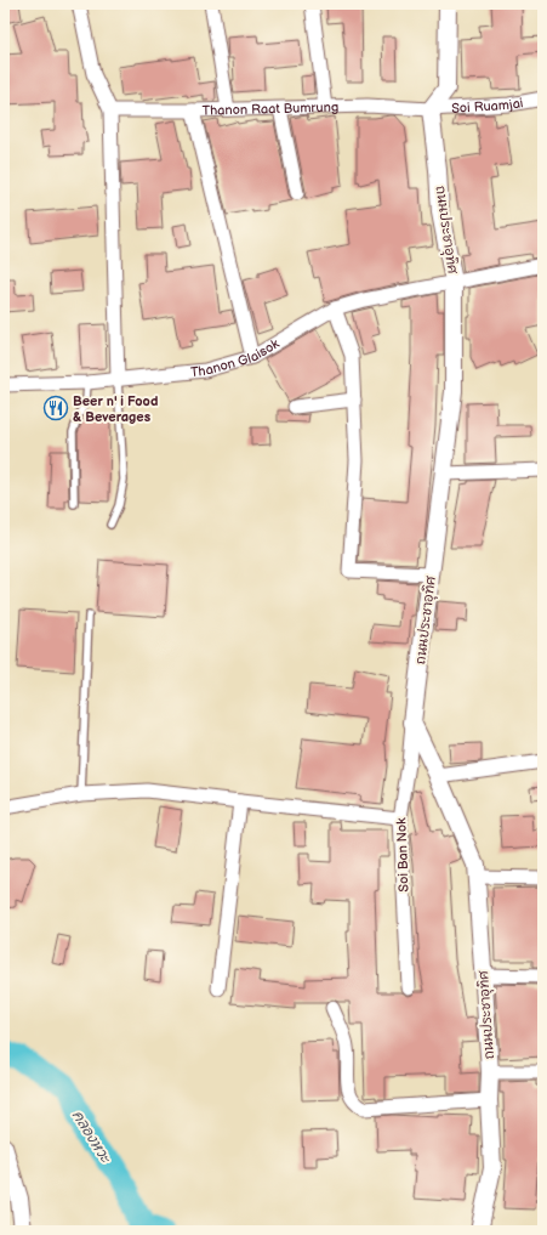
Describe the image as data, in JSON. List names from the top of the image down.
{
  "streets": {
    "street": [
      "Soi Ruamjai",
      "Thanon Raat Bumrung",
      "ถนนประชาอุทิศ",
      "Thanon Glaisok",
      "Soi Ban Nok"
    ]
  },
  "crossings": [
    ["Soi Ruamjai", "Thanon Raat Bumrung"],
    ["Soi Ruamjai", "ถนนประชาอุทิศ"],
    ["Thanon Raat Bumrung", "ถนนประชาอุทิศ"],
    ["ถนนประชาอุทิศ", "Thanon Glaisok"],
    ["ถนนประชาอุทิศ", "Soi Ban Nok"]
  ],
  "water": ["คลองหวะ"],
  "places": {
    "restaurant": ["Beer n' i Food & Beverages"]
  }
}
